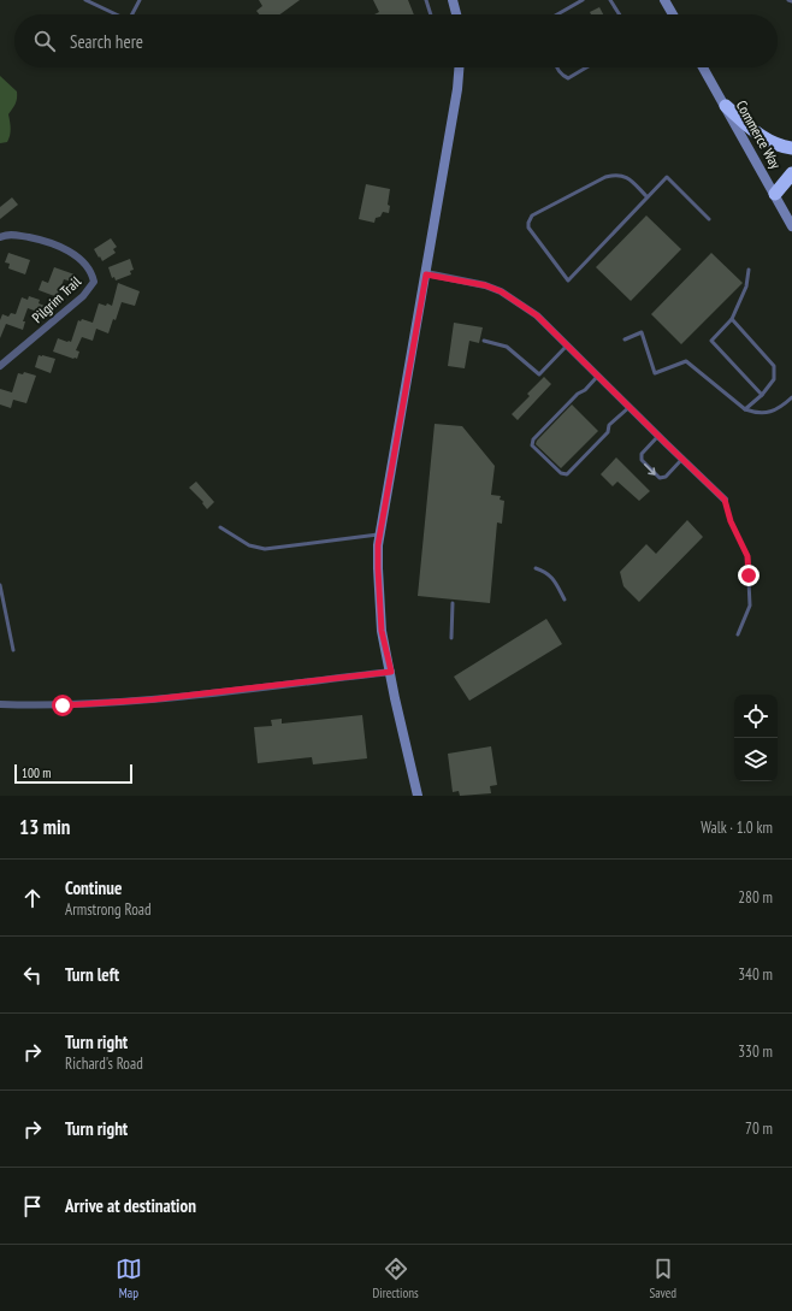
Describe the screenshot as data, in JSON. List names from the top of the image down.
{
  "streets": {
    "street": ["Commerce Way", "Pilgrim Trail"]
  },
  "scale_bar": "100 m",
  "page": {
    "search": "Search here",
    "scale": "100 m",
    "heading": ["13 min", "Walk · 1.0 km"],
    "list": [
      ["Continue", "Armstrong Road", "280 m"],
      ["Turn left", "340 m"],
      ["Turn right", "Richard's Road", "330 m"],
      ["Turn right", "70 m"],
      "Arrive at destination"
    ],
    "nav": ["Map", "Directions", "Saved"]
  }
}
